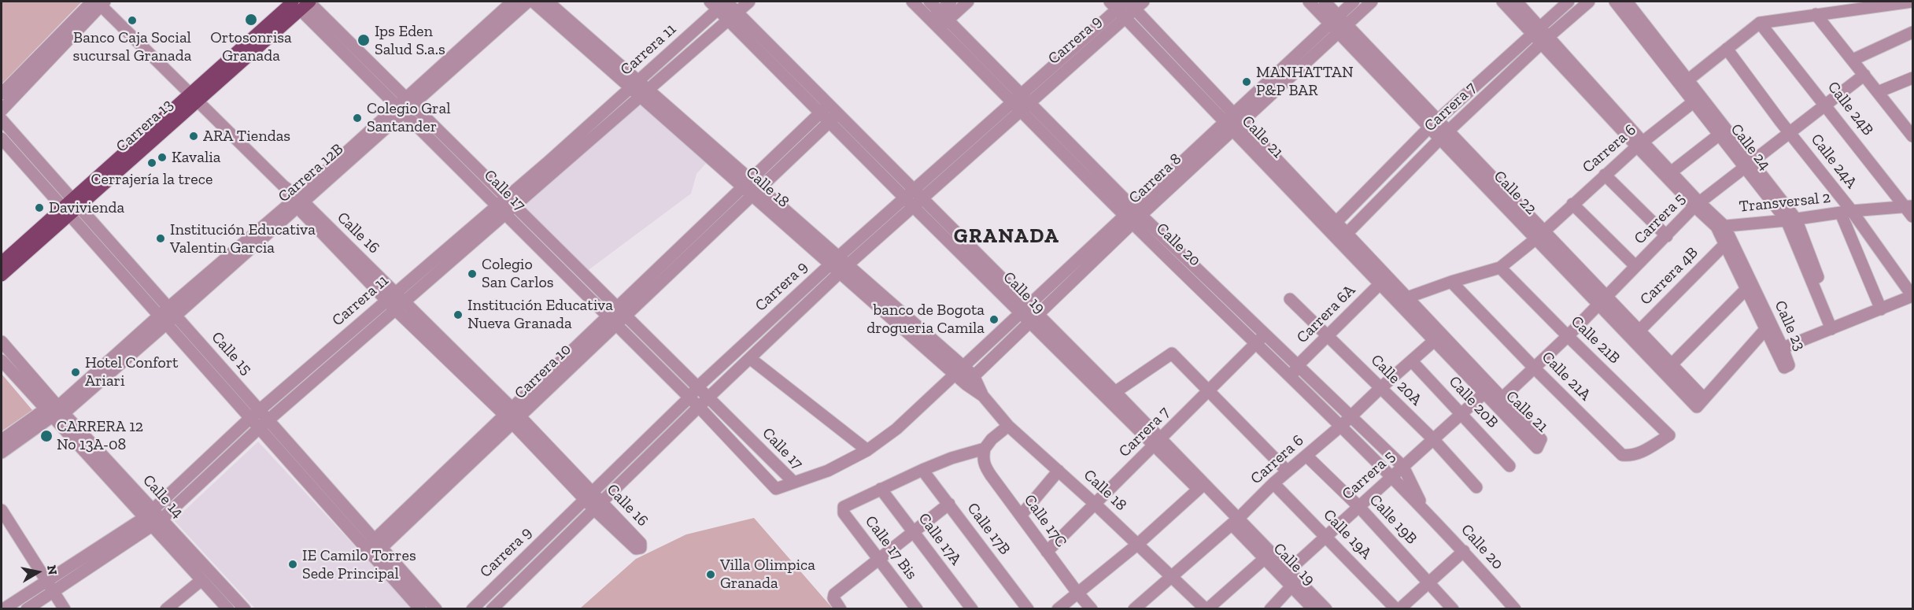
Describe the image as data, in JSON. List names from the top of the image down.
{
  "streets": {
    "main road": ["Carrera 13"],
    "street": [
      "Carrera 9",
      "Carrera 11",
      "Carrera 7",
      "Calle 24B",
      "Calle 21",
      "Calle 24",
      "Carrera 6",
      "Calle 24A",
      "Carrera 12B",
      "Carrera 8",
      "Calle 18",
      "Calle 17",
      "Calle 22",
      "Transversal 2",
      "Carrera 5",
      "Calle 16",
      "Calle 20",
      "Carrera 4B",
      "Calle 19",
      "Carrera 6A",
      "Calle 23",
      "Calle 21B",
      "Calle 15",
      "Carrera 10",
      "Calle 21A",
      "Calle 20A",
      "Calle 20B",
      "Calle 14",
      "Calle 19B",
      "Calle 17C",
      "Calle 17B",
      "Calle 19A",
      "Calle 17A",
      "Calle 17 Bis"
    ]
  },
  "crossings": [
    ["Carrera 9", "Calle 21"],
    ["Carrera 9", "Calle 18"],
    ["Carrera 9", "Calle 17"],
    ["Carrera 9", "Calle 16"],
    ["Carrera 9", "Calle 20"],
    ["Carrera 9", "Calle 19"],
    ["Carrera 11", "Calle 18"],
    ["Carrera 11", "Calle 17"],
    ["Carrera 11", "Calle 16"],
    ["Carrera 11", "Calle 19"],
    ["Carrera 11", "Calle 15"],
    ["Carrera 11", "Calle 14"],
    ["Carrera 7", "Calle 21"],
    ["Carrera 7", "Calle 18"],
    ["Carrera 7", "Calle 22"],
    ["Carrera 7", "Calle 20"],
    ["Carrera 7", "Calle 19"],
    ["Carrera 7", "Calle 23"],
    ["Carrera 7", "Calle 17C"],
    ["Calle 24B", "Transversal 2"],
    ["Calle 24B", "Carrera 5"],
    ["Carrera 13", "Calle 17"],
    ["Carrera 13", "Calle 16"],
    ["Carrera 13", "Calle 15"],
    ["Calle 21", "Carrera 6"],
    ["Calle 21", "Carrera 8"],
    ["Calle 21", "Carrera 5"],
    ["Calle 21", "Carrera 6A"],
    ["Calle 24", "Carrera 6"],
    ["Calle 24", "Transversal 2"],
    ["Calle 24", "Carrera 5"],
    ["Calle 24", "Calle 23"],
    ["Carrera 6", "Calle 18"],
    ["Carrera 6", "Calle 22"],
    ["Carrera 6", "Calle 20"],
    ["Carrera 6", "Calle 19"],
    ["Carrera 6", "Calle 23"],
    ["Carrera 6", "Calle 21B"],
    ["Carrera 6", "Calle 20A"],
    ["Carrera 6", "Calle 20B"],
    ["Carrera 6", "Calle 19B"],
    ["Carrera 6", "Calle 19A"],
    ["Calle 24A", "Transversal 2"],
    ["Calle 24A", "Carrera 5"],
    ["Carrera 12B", "Calle 17"],
    ["Carrera 12B", "Calle 16"],
    ["Carrera 12B", "Calle 15"],
    ["Carrera 12B", "Calle 14"],
    ["Carrera 8", "Calle 18"],
    ["Carrera 8", "Calle 17"],
    ["Carrera 8", "Calle 22"],
    ["Carrera 8", "Calle 20"],
    ["Carrera 8", "Calle 19"],
    ["Calle 18", "Carrera 10"],
    ["Calle 17", "Carrera 10"],
    ["Calle 22", "Carrera 5"],
    ["Calle 22", "Carrera 4B"],
    ["Transversal 2", "Calle 23"],
    ["Carrera 5", "Calle 20"],
    ["Carrera 5", "Calle 19"],
    ["Carrera 5", "Calle 23"],
    ["Carrera 5", "Calle 21B"],
    ["Carrera 5", "Calle 21A"],
    ["Carrera 5", "Calle 20A"],
    ["Carrera 5", "Calle 20B"],
    ["Carrera 5", "Calle 19B"],
    ["Carrera 5", "Calle 19A"],
    ["Calle 16", "Carrera 10"],
    ["Calle 20", "Carrera 6A"],
    ["Carrera 4B", "Calle 23"],
    ["Calle 19", "Carrera 10"],
    ["Carrera 6A", "Calle 20A"],
    ["Calle 21B", "Calle 21A"],
    ["Calle 15", "Carrera 10"],
    ["Calle 17A", "Calle 17 Bis"]
  ],
  "districts": ["GRANADA"],
  "places": [
    "Ortosonrisa Granada",
    "Banco Caja Social sucursal Granada",
    "Ips Eden Salud S.a.s",
    "MANHATTAN P&P BAR",
    "Colegio Gral Santander",
    "ARA Tiendas",
    "Kavalia",
    "Cerrajería la trece",
    "Davivienda",
    "Institución Educativa Valentin Garcia",
    "Colegio San Carlos",
    "Institución Educativa Nueva Granada",
    "banco de Bogota drogueria Camila",
    "Hotel Confort Ariari",
    "CARRERA 12 No 13A-08",
    "IE Camilo Torres Sede Principal",
    "Villa Olimpica Granada"
  ],
  "north": "right"
}
